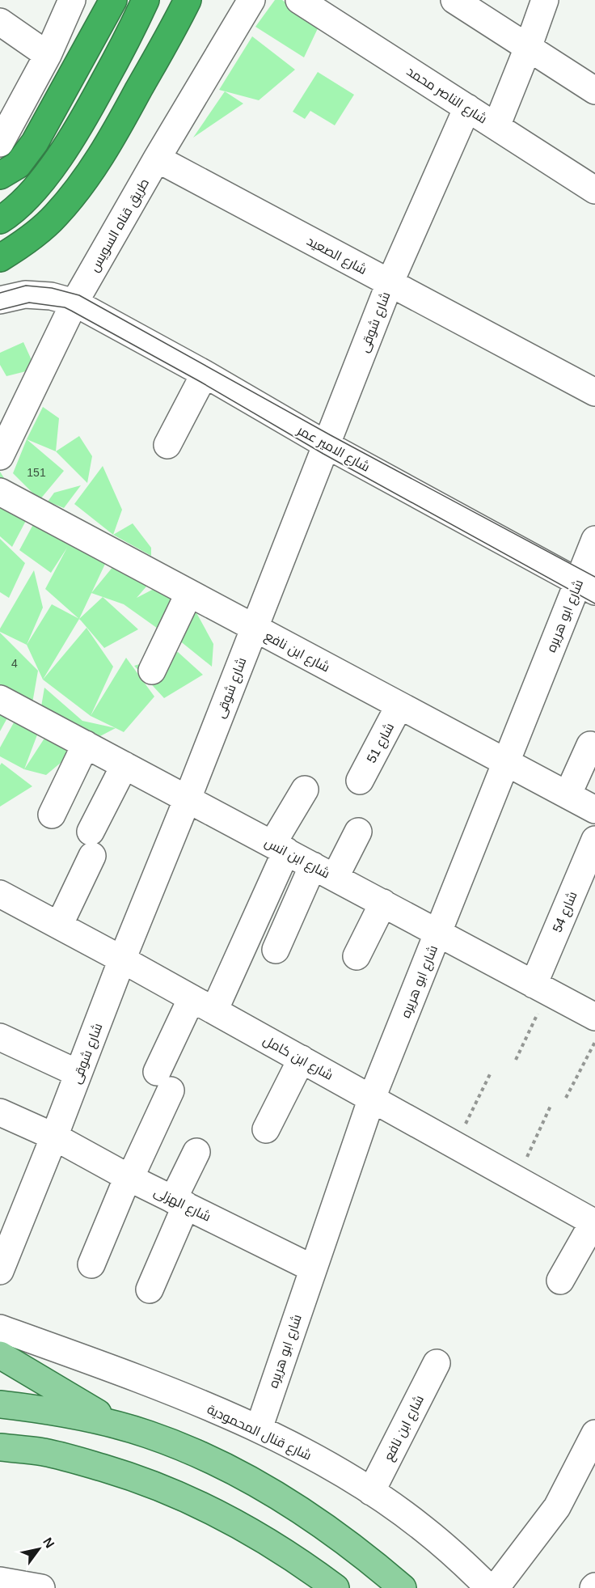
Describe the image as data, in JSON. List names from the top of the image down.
{
  "streets": {
    "street": [
      "شارع الناصر محمد",
      "طريق قناه السويس",
      "شارع الصعيد",
      "شارع شوقى",
      "شارع الامير عمر",
      "شارع ابو هريره",
      "شارع ابن نافع",
      "شارع 51",
      "شارع ابن انس",
      "شارع 54",
      "شارع ابن كامل",
      "شارع الهزلى",
      "شارع قنال المحمودية"
    ]
  },
  "crossings": [
    ["شارع الناصر محمد", "شارع شوقى"],
    ["طريق قناه السويس", "شارع الصعيد"],
    ["طريق قناه السويس", "شارع الامير عمر"],
    ["شارع الصعيد", "شارع شوقى"],
    ["شارع شوقى", "شارع الامير عمر"],
    ["شارع شوقى", "شارع ابن نافع"],
    ["شارع شوقى", "شارع ابن انس"],
    ["شارع شوقى", "شارع ابن كامل"],
    ["شارع شوقى", "شارع الهزلى"],
    ["شارع الامير عمر", "شارع ابو هريره"],
    ["شارع ابو هريره", "شارع ابن نافع"],
    ["شارع ابو هريره", "شارع ابن انس"],
    ["شارع ابو هريره", "شارع ابن كامل"],
    ["شارع ابو هريره", "شارع الهزلى"],
    ["شارع ابو هريره", "شارع قنال المحمودية"],
    ["شارع ابن نافع", "شارع 51"],
    ["شارع ابن نافع", "شارع قنال المحمودية"],
    ["شارع ابن انس", "شارع 54"]
  ],
  "house_numbers": ["151", "4"],
  "north": "top right"
}
